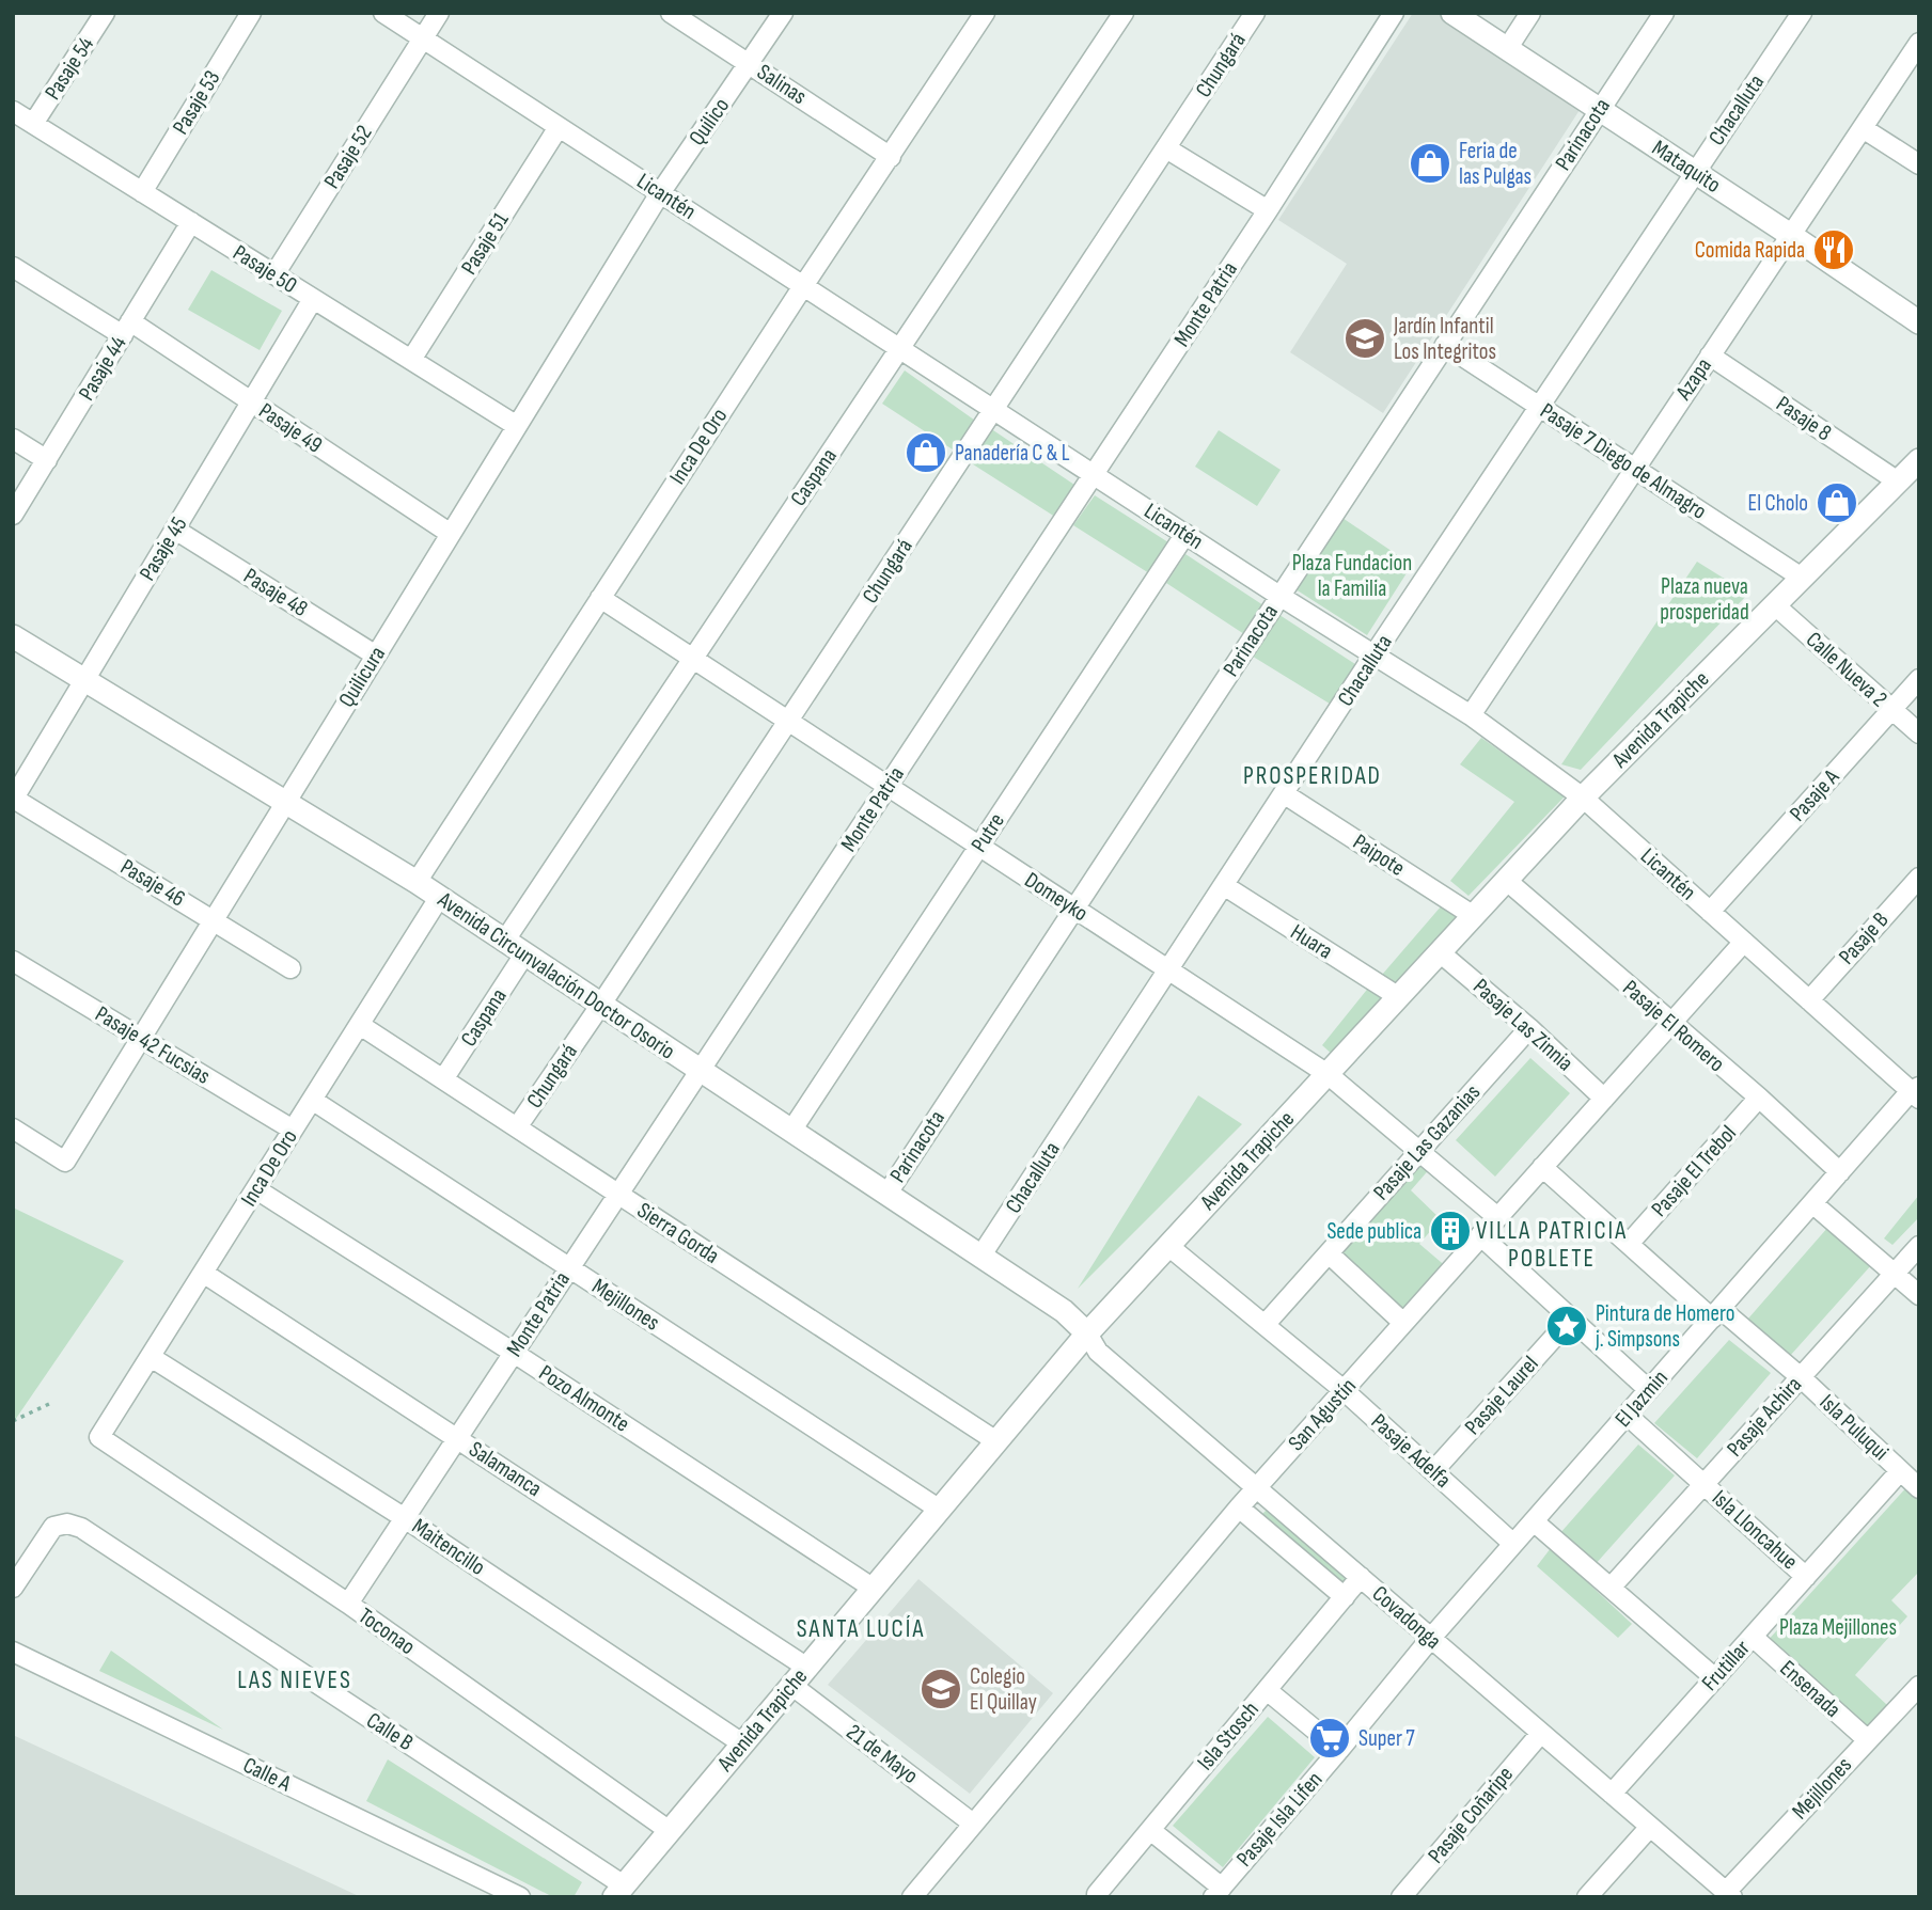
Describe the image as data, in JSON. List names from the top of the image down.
{
  "streets": {
    "street": [
      "Chungará",
      "Pasaje 54",
      "Salinas",
      "Pasaje 53",
      "Chacalluta",
      "Quilico",
      "Parinacota",
      "Pasaje 52",
      "Mataquito",
      "Licantén",
      "Pasaje 51",
      "Pasaje 50",
      "Monte Patria",
      "Pasaje 44",
      "Azapa",
      "Pasaje 8",
      "Pasaje 49",
      "Inca De Oro",
      "Pasaje 7 Diego de Almagro",
      "Caspana",
      "Pasaje 45",
      "Pasaje 48",
      "Calle Nueva 2",
      "Quilicura",
      "Avenida Trapiche",
      "Pasaje A",
      "Putre",
      "Paipote",
      "Pasaje 46",
      "Domeyko",
      "Pasaje B",
      "Huara",
      "Avenida Circunvalación Doctor Osorio",
      "Pasaje Las Zinnia",
      "Pasaje El Romero",
      "Pasaje 42 Fucsias",
      "Pasaje Las Gazanias",
      "Pasaje El Trebol",
      "Sierra Gorda",
      "Mejillones",
      "Pasaje Laurel",
      "Pozo Almonte",
      "El Jazmin",
      "San Agustín",
      "Pasaje Achira",
      "Isla Puluqui",
      "Pasaje Adelfa",
      "Salamanca",
      "Isla Lloncahue",
      "Maitencillo",
      "Covadonga",
      "Toconao",
      "Frutillar",
      "Ensenada",
      "Calle B",
      "Isla Stosch",
      "21 de Mayo",
      "Calle A",
      "Pasaje Coñaripe",
      "Pasaje Isla Lifen"
    ]
  },
  "crossings": [
    ["Chungará", "Licantén"],
    ["Chungará", "Domeyko"],
    ["Chungará", "Avenida Circunvalación Doctor Osorio"],
    ["Chungará", "Sierra Gorda"],
    ["Pasaje 54", "Pasaje 50"],
    ["Salinas", "Quilico"],
    ["Salinas", "Inca De Oro"],
    ["Pasaje 53", "Pasaje 50"],
    ["Chacalluta", "Mataquito"],
    ["Chacalluta", "Licantén"],
    ["Chacalluta", "Pasaje 7 Diego de Almagro"],
    ["Chacalluta", "Paipote"],
    ["Chacalluta", "Domeyko"],
    ["Chacalluta", "Huara"],
    ["Chacalluta", "Avenida Circunvalación Doctor Osorio"],
    ["Quilico", "Licantén"],
    ["Quilico", "Quilicura"],
    ["Parinacota", "Mataquito"],
    ["Parinacota", "Licantén"],
    ["Parinacota", "Pasaje 7 Diego de Almagro"],
    ["Parinacota", "Domeyko"],
    ["Parinacota", "Avenida Circunvalación Doctor Osorio"],
    ["Pasaje 52", "Licantén"],
    ["Pasaje 52", "Pasaje 50"],
    ["Mataquito", "Azapa"],
    ["Licantén", "Pasaje 51"],
    ["Licantén", "Monte Patria"],
    ["Licantén", "Azapa"],
    ["Licantén", "Inca De Oro"],
    ["Licantén", "Caspana"],
    ["Licantén", "Quilicura"],
    ["Licantén", "Avenida Trapiche"],
    ["Licantén", "Pasaje A"],
    ["Licantén", "Putre"],
    ["Licantén", "Pasaje B"],
    ["Licantén", "El Jazmin"],
    ["Licantén", "San Agustín"],
    ["Pasaje 51", "Pasaje 50"],
    ["Pasaje 50", "Pasaje 44"],
    ["Pasaje 50", "Pasaje 45"],
    ["Pasaje 50", "Quilicura"],
    ["Monte Patria", "Domeyko"],
    ["Monte Patria", "Avenida Circunvalación Doctor Osorio"],
    ["Monte Patria", "Sierra Gorda"],
    ["Monte Patria", "Mejillones"],
    ["Monte Patria", "Pozo Almonte"],
    ["Monte Patria", "Salamanca"],
    ["Monte Patria", "Maitencillo"],
    ["Monte Patria", "Toconao"],
    ["Pasaje 44", "Pasaje 49"],
    ["Azapa", "Pasaje 8"],
    ["Azapa", "Pasaje 7 Diego de Almagro"],
    ["Pasaje 8", "Avenida Trapiche"],
    ["Pasaje 49", "Pasaje 45"],
    ["Pasaje 49", "Quilicura"],
    ["Inca De Oro", "Domeyko"],
    ["Inca De Oro", "Avenida Circunvalación Doctor Osorio"],
    ["Inca De Oro", "Pasaje 42 Fucsias"],
    ["Inca De Oro", "Sierra Gorda"],
    ["Inca De Oro", "Mejillones"],
    ["Inca De Oro", "Pozo Almonte"],
    ["Inca De Oro", "Salamanca"],
    ["Inca De Oro", "Maitencillo"],
    ["Inca De Oro", "Toconao"],
    ["Pasaje 7 Diego de Almagro", "Avenida Trapiche"],
    ["Caspana", "Domeyko"],
    ["Caspana", "Avenida Circunvalación Doctor Osorio"],
    ["Caspana", "Sierra Gorda"],
    ["Pasaje 45", "Pasaje 48"],
    ["Pasaje 45", "Pasaje 46"],
    ["Pasaje 45", "Avenida Circunvalación Doctor Osorio"],
    ["Pasaje 48", "Quilicura"],
    ["Calle Nueva 2", "Avenida Trapiche"],
    ["Calle Nueva 2", "Pasaje A"],
    ["Quilicura", "Pasaje 46"],
    ["Quilicura", "Avenida Circunvalación Doctor Osorio"],
    ["Quilicura", "Pasaje 42 Fucsias"],
    ["Avenida Trapiche", "Paipote"],
    ["Avenida Trapiche", "Domeyko"],
    ["Avenida Trapiche", "Huara"],
    ["Avenida Trapiche", "Avenida Circunvalación Doctor Osorio"],
    ["Avenida Trapiche", "Pasaje Las Zinnia"],
    ["Avenida Trapiche", "Pasaje El Romero"],
    ["Avenida Trapiche", "Sierra Gorda"],
    ["Avenida Trapiche", "Mejillones"],
    ["Avenida Trapiche", "Pozo Almonte"],
    ["Avenida Trapiche", "Pasaje Adelfa"],
    ["Avenida Trapiche", "Salamanca"],
    ["Avenida Trapiche", "Maitencillo"],
    ["Avenida Trapiche", "Covadonga"],
    ["Avenida Trapiche", "Toconao"],
    ["Avenida Trapiche", "Calle B"],
    ["Avenida Trapiche", "21 de Mayo"],
    ["Putre", "Domeyko"],
    ["Putre", "Avenida Circunvalación Doctor Osorio"],
    ["Domeyko", "Pasaje Las Gazanias"],
    ["Domeyko", "San Agustín"],
    ["Avenida Circunvalación Doctor Osorio", "Covadonga"],
    ["Pasaje Las Zinnia", "Pasaje Las Gazanias"],
    ["Pasaje Las Zinnia", "San Agustín"],
    ["Pasaje El Romero", "Pasaje El Trebol"],
    ["Pasaje El Romero", "El Jazmin"],
    ["Pasaje El Romero", "San Agustín"],
    ["Pasaje Las Gazanias", "Pasaje Adelfa"],
    ["Pasaje El Trebol", "Isla Puluqui"],
    ["Mejillones", "Covadonga"],
    ["Mejillones", "Ensenada"],
    ["Pasaje Laurel", "Pasaje Adelfa"],
    ["El Jazmin", "Isla Puluqui"],
    ["El Jazmin", "Pasaje Adelfa"],
    ["El Jazmin", "Isla Lloncahue"],
    ["El Jazmin", "Covadonga"],
    ["El Jazmin", "Pasaje Isla Lifen"],
    ["San Agustín", "Isla Puluqui"],
    ["San Agustín", "Pasaje Adelfa"],
    ["San Agustín", "Covadonga"],
    ["San Agustín", "21 de Mayo"],
    ["Pasaje Achira", "Isla Puluqui"],
    ["Pasaje Achira", "Isla Lloncahue"],
    ["Isla Puluqui", "Frutillar"],
    ["Isla Lloncahue", "Frutillar"],
    ["Covadonga", "Frutillar"],
    ["Covadonga", "Isla Stosch"],
    ["Covadonga", "Pasaje Coñaripe"],
    ["Covadonga", "Pasaje Isla Lifen"],
    ["Frutillar", "Ensenada"]
  ],
  "districts": [
    "PROSPERIDAD",
    "VILLA PATRICIA POBLETE",
    "SANTA LUCÍA",
    "LAS NIEVES"
  ],
  "parks": ["Plaza Fundacion la Familia", "Plaza nueva prosperidad", "Plaza Mejillones"],
  "places": {
    "shop": ["Feria de las Pulgas", "Panadería C & L", "El Cholo"],
    "restaurant": ["Comida Rapida"],
    "school or university": ["Jardín Infantil Los Integritos", "Colegio El Quillay"],
    "building": ["Sede publica"],
    "place": ["Pintura de Homero j. Simpsons"],
    "supermarket": ["Super 7"]
  }
}
